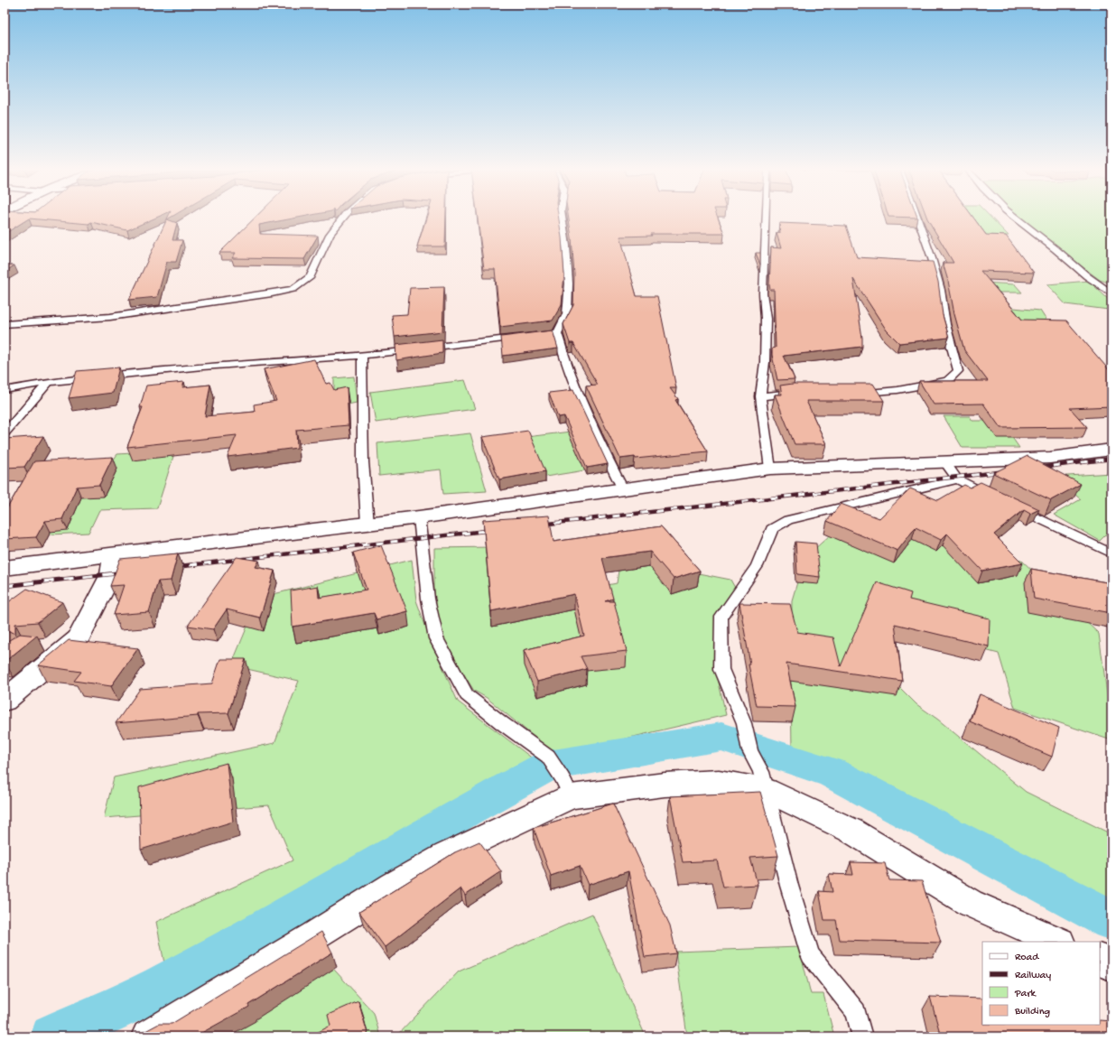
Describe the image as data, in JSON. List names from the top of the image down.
{
  "legend": [
    "Road",
    "Railway",
    "Park",
    "Building"
  ]
}
